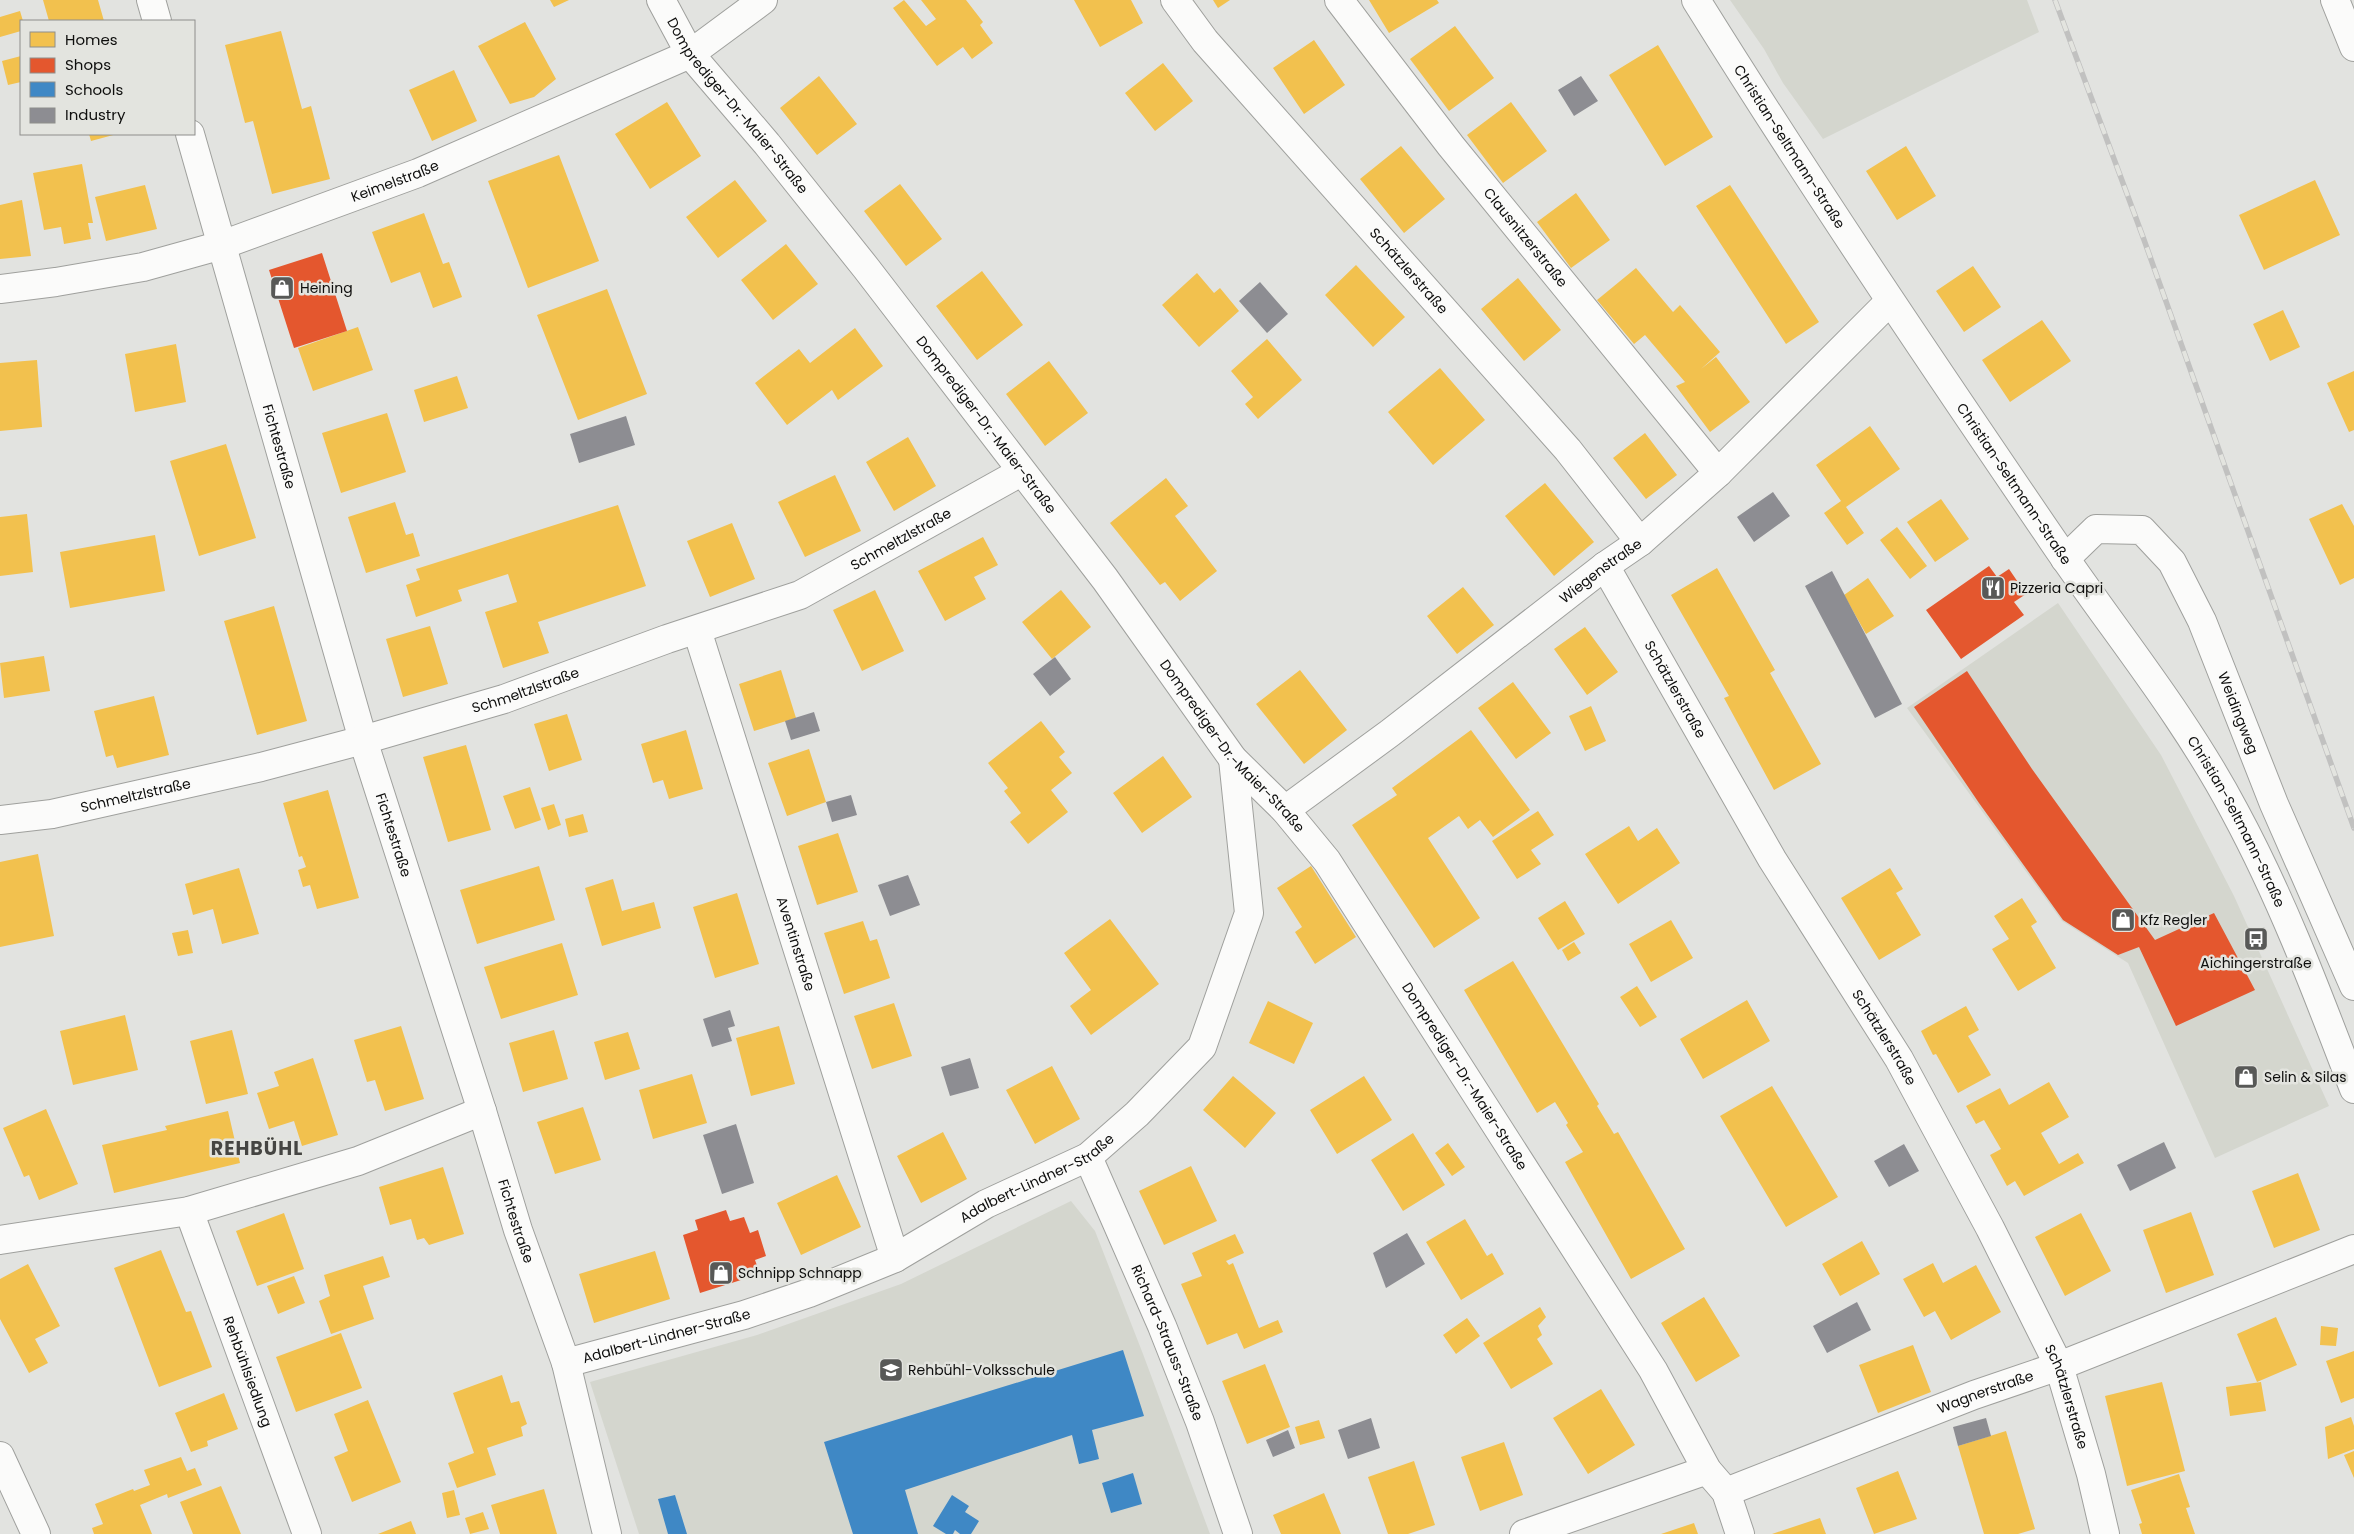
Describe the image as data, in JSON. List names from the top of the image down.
{
  "streets": {
    "street": [
      "Domprediger-Dr.-Maier-Straße",
      "Christian-Seltmann-Straße",
      "Keimelstraße",
      "Clausnitzerstraße",
      "Schätzlerstraße",
      "Fichtestraße",
      "Schmeltzlstraße",
      "Wiegenstraße",
      "Weidingweg",
      "Aventinstraße",
      "Adalbert-Lindner-Straße",
      "Richard-Strauss-Straße",
      "Rehbühlsiedlung",
      "Wagnerstraße"
    ]
  },
  "crossings": [
    ["Domprediger-Dr.-Maier-Straße", "Keimelstraße"],
    ["Domprediger-Dr.-Maier-Straße", "Schmeltzlstraße"],
    ["Domprediger-Dr.-Maier-Straße", "Wiegenstraße"],
    ["Domprediger-Dr.-Maier-Straße", "Adalbert-Lindner-Straße"],
    ["Domprediger-Dr.-Maier-Straße", "Wagnerstraße"],
    ["Christian-Seltmann-Straße", "Wiegenstraße"],
    ["Christian-Seltmann-Straße", "Weidingweg"],
    ["Keimelstraße", "Fichtestraße"],
    ["Clausnitzerstraße", "Wiegenstraße"],
    ["Schätzlerstraße", "Wiegenstraße"],
    ["Schätzlerstraße", "Wagnerstraße"],
    ["Fichtestraße", "Schmeltzlstraße"],
    ["Fichtestraße", "Adalbert-Lindner-Straße"],
    ["Schmeltzlstraße", "Aventinstraße"],
    ["Aventinstraße", "Adalbert-Lindner-Straße"],
    ["Adalbert-Lindner-Straße", "Richard-Strauss-Straße"]
  ],
  "districts": ["REHBÜHL"],
  "places": {
    "shop": [
      "Heining",
      "Kfz Regler",
      "Selin & Silas",
      "Schnipp Schnapp"
    ],
    "restaurant": ["Pizzeria Capri"],
    "bus stop": ["Aichingerstraße"],
    "school or university": ["Rehbühl-Volksschule"]
  },
  "legend": [
    "Homes",
    "Shops",
    "Schools",
    "Industry"
  ]
}
